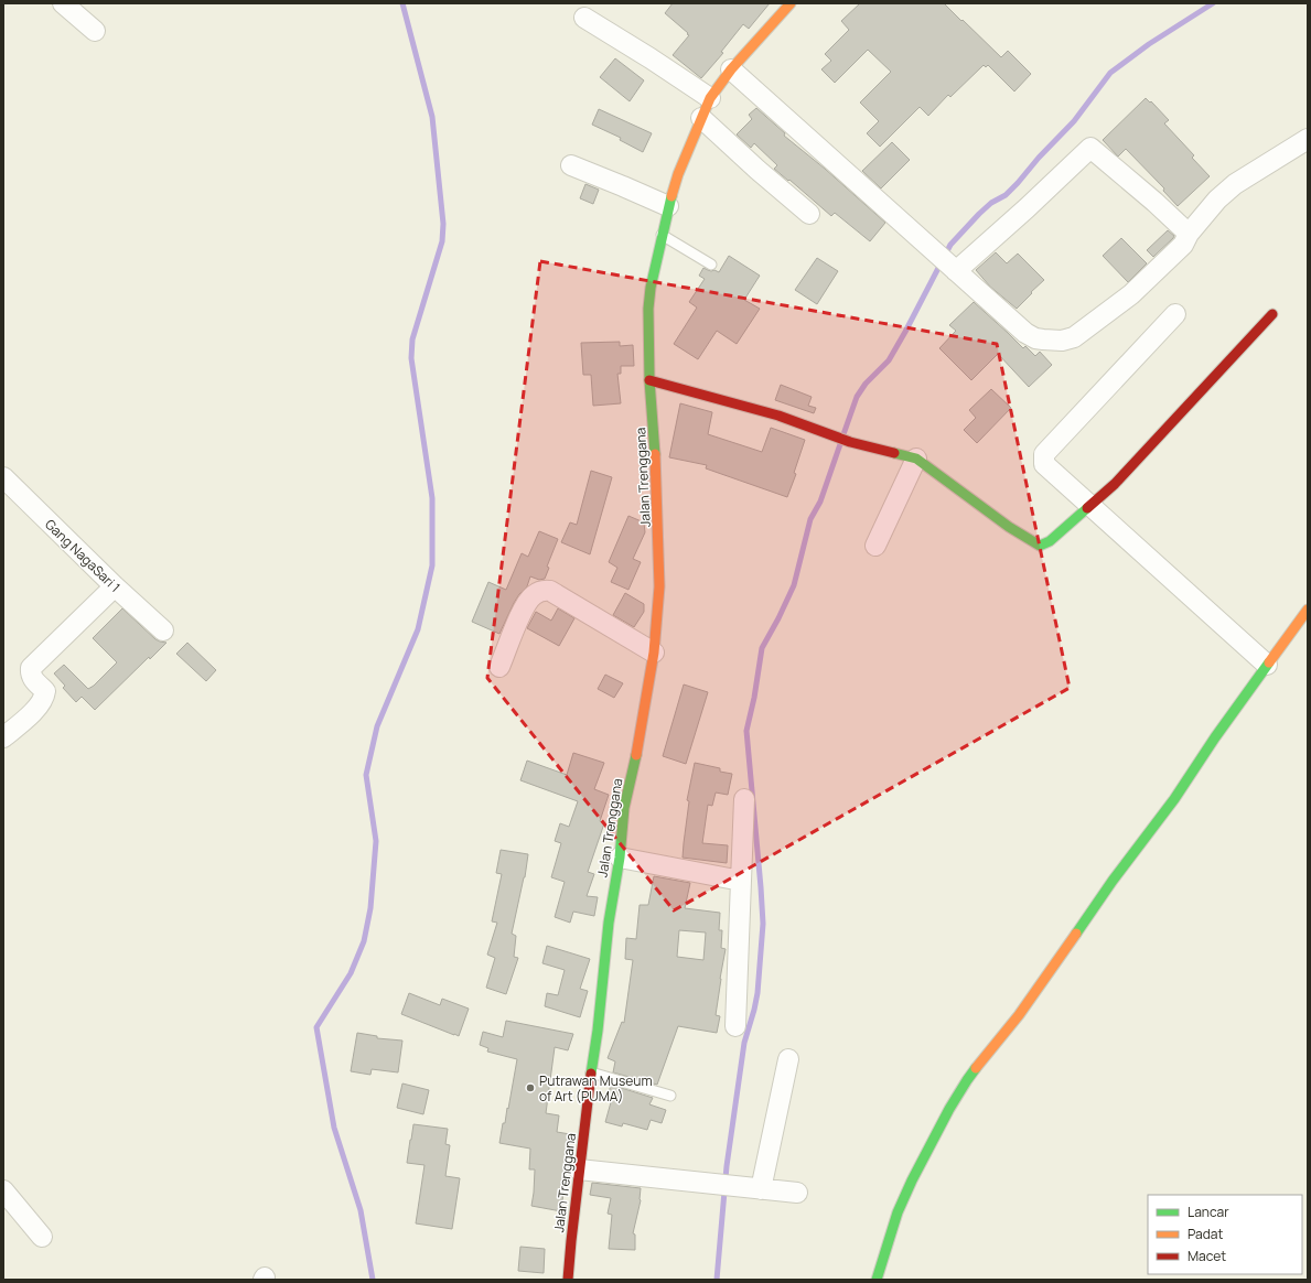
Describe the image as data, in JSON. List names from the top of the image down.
{
  "streets": {
    "street": ["Jalan Trenggana", "Gang NagaSari 1"]
  },
  "places": ["Putrawan Museum of Art (PUMA)"],
  "legend": ["Lancar", "Padat", "Macet"]
}
